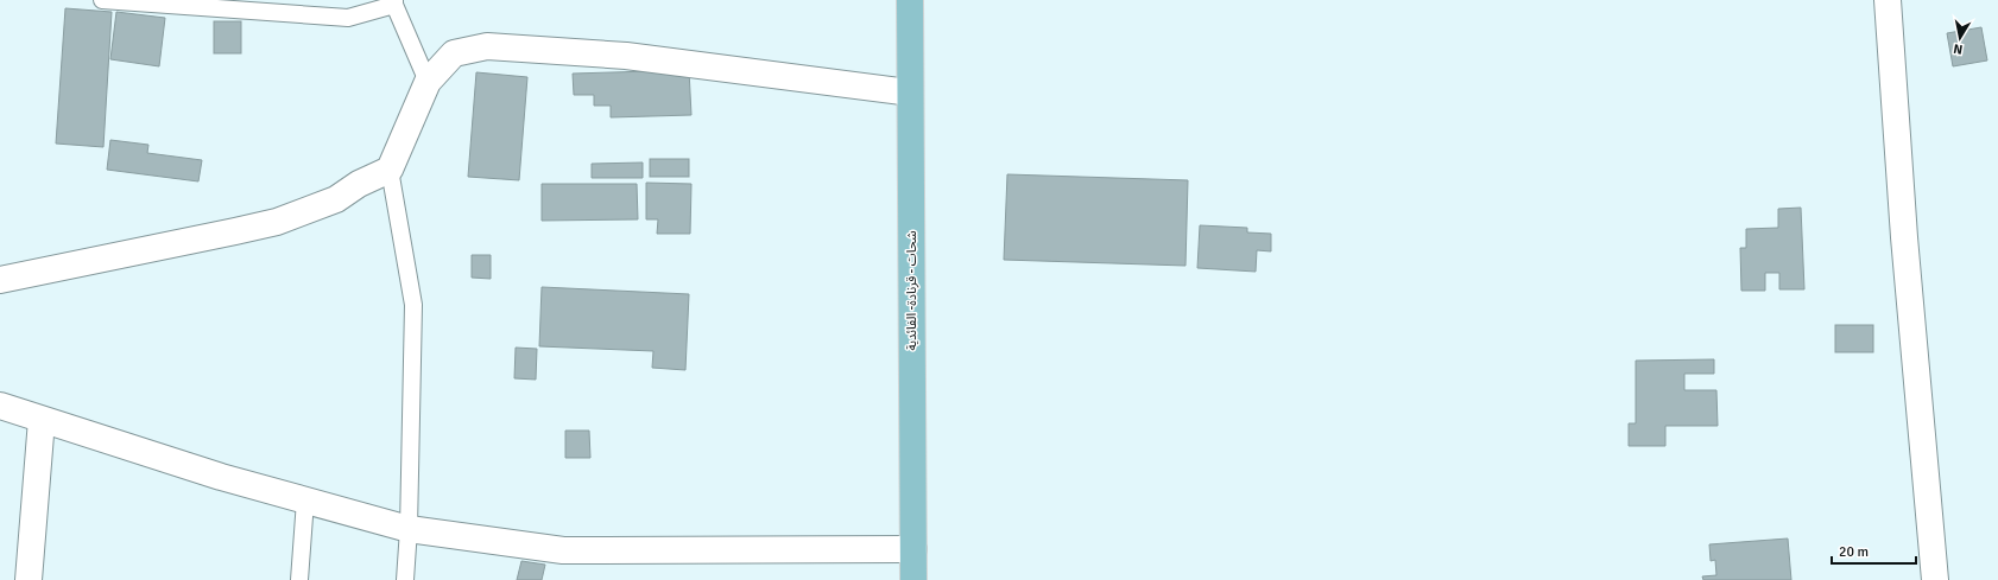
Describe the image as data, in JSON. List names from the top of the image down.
{
  "streets": {
    "main road": ["شحات - قرنادة- الفائدية"]
  },
  "scale_bar": "20 m",
  "north": "bottom"
}
